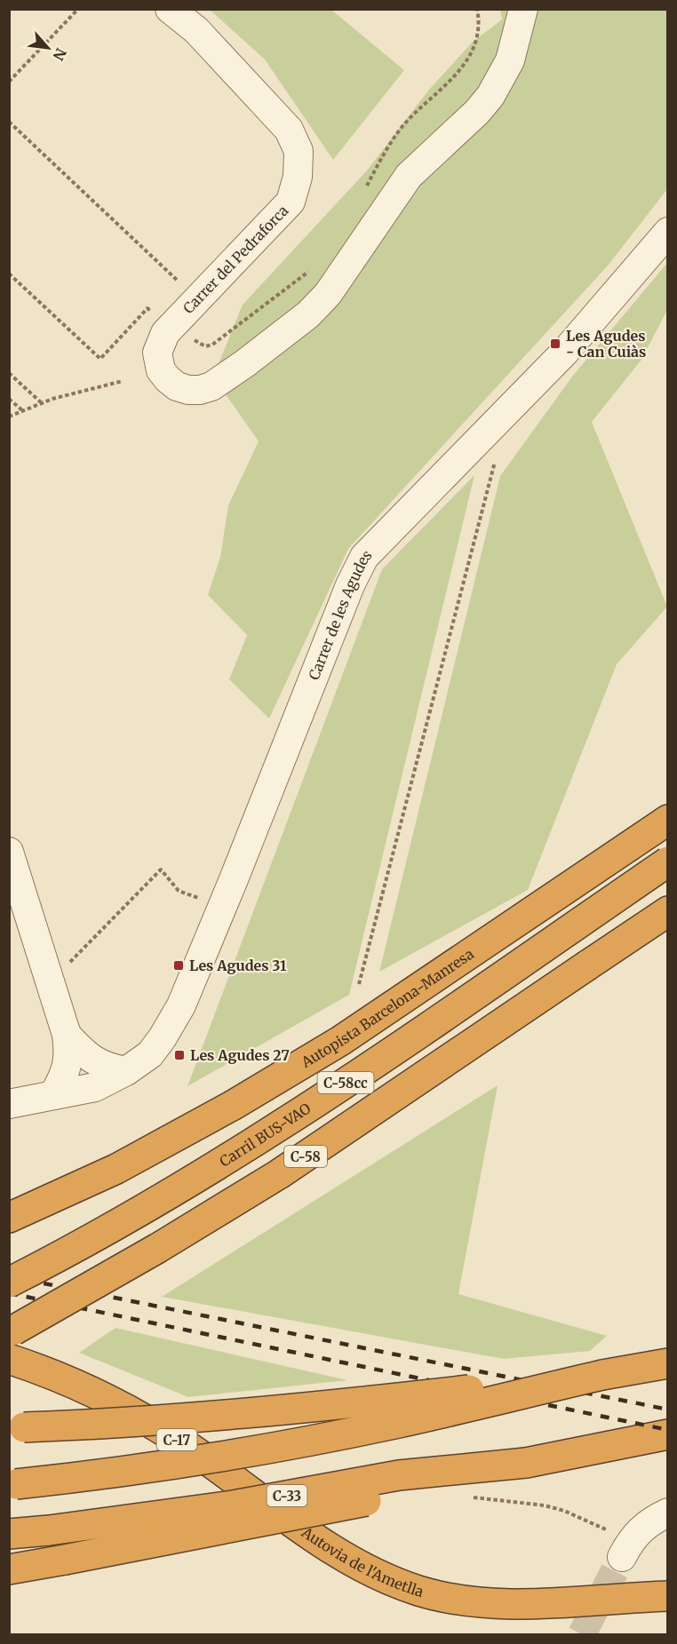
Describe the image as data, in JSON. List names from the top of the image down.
{
  "streets": {
    "highway": [
      "Autopista Barcelona-Manresa",
      "C-58cc",
      "Carril BUS-VAO",
      "C-58",
      "C-17",
      "C-33",
      "Autovia de l'Ametlla"
    ],
    "street": ["Carrer del Pedraforca", "Carrer de les Agudes"]
  },
  "places": {
    "transit": ["Les Agudes - Can Cuiàs", "Les Agudes 31", "Les Agudes 27"]
  },
  "north": "bottom right"
}
